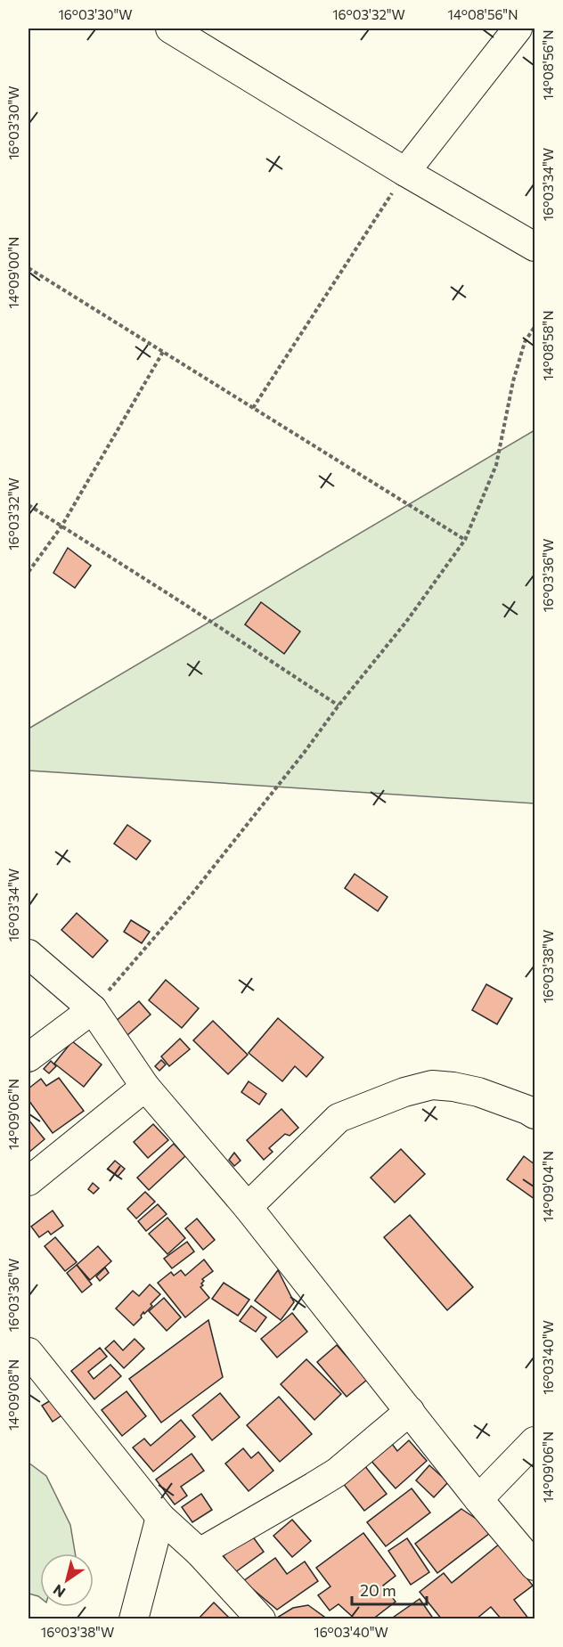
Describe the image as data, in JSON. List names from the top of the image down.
{
  "scale_bar": "20 m",
  "north": "bottom left",
  "coordinates": [
    "16°03'30\"W",
    "16°03'32\"W",
    "14°08'56\"N",
    "16°03'34\"W",
    "14°09'00\"N",
    "14°08'58\"N",
    "16°03'36\"W",
    "16°03'38\"W",
    "14°09'06\"N",
    "14°09'04\"N",
    "16°03'40\"W",
    "14°09'08\"N"
  ]
}
